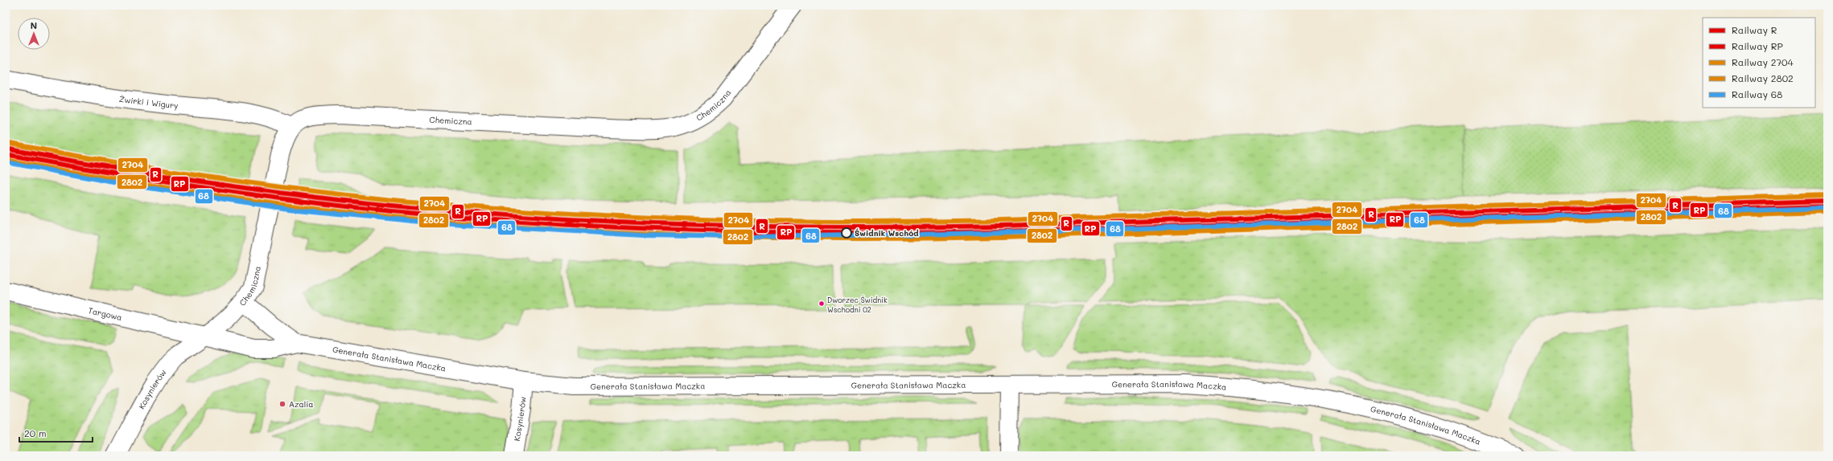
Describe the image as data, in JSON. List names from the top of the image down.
{
  "streets": {
    "street": [
      "Żwirki i Wigury",
      "Chemiczna",
      "Targowa",
      "Generała Stanisława Maczka",
      "Kosynierów"
    ]
  },
  "crossings": [
    ["Żwirki i Wigury", "Chemiczna"],
    ["Chemiczna", "Targowa"],
    ["Chemiczna", "Generała Stanisława Maczka"],
    ["Chemiczna", "Kosynierów"],
    ["Targowa", "Generała Stanisława Maczka"],
    ["Targowa", "Kosynierów"],
    ["Generała Stanisława Maczka", "Kosynierów"]
  ],
  "places": ["Świdnik Wschód", "Dworzec Świdnik Wschodni 02", "Azalia"],
  "lines": [
    "rail line 2704",
    "rail line R",
    "rail line RP",
    "rail line 2802",
    "rail line 68"
  ],
  "legend": [
    "Railway R",
    "Railway RP",
    "Railway 2704",
    "Railway 2802",
    "Railway 68"
  ],
  "scale_bar": "20 m",
  "north": "top"
}
